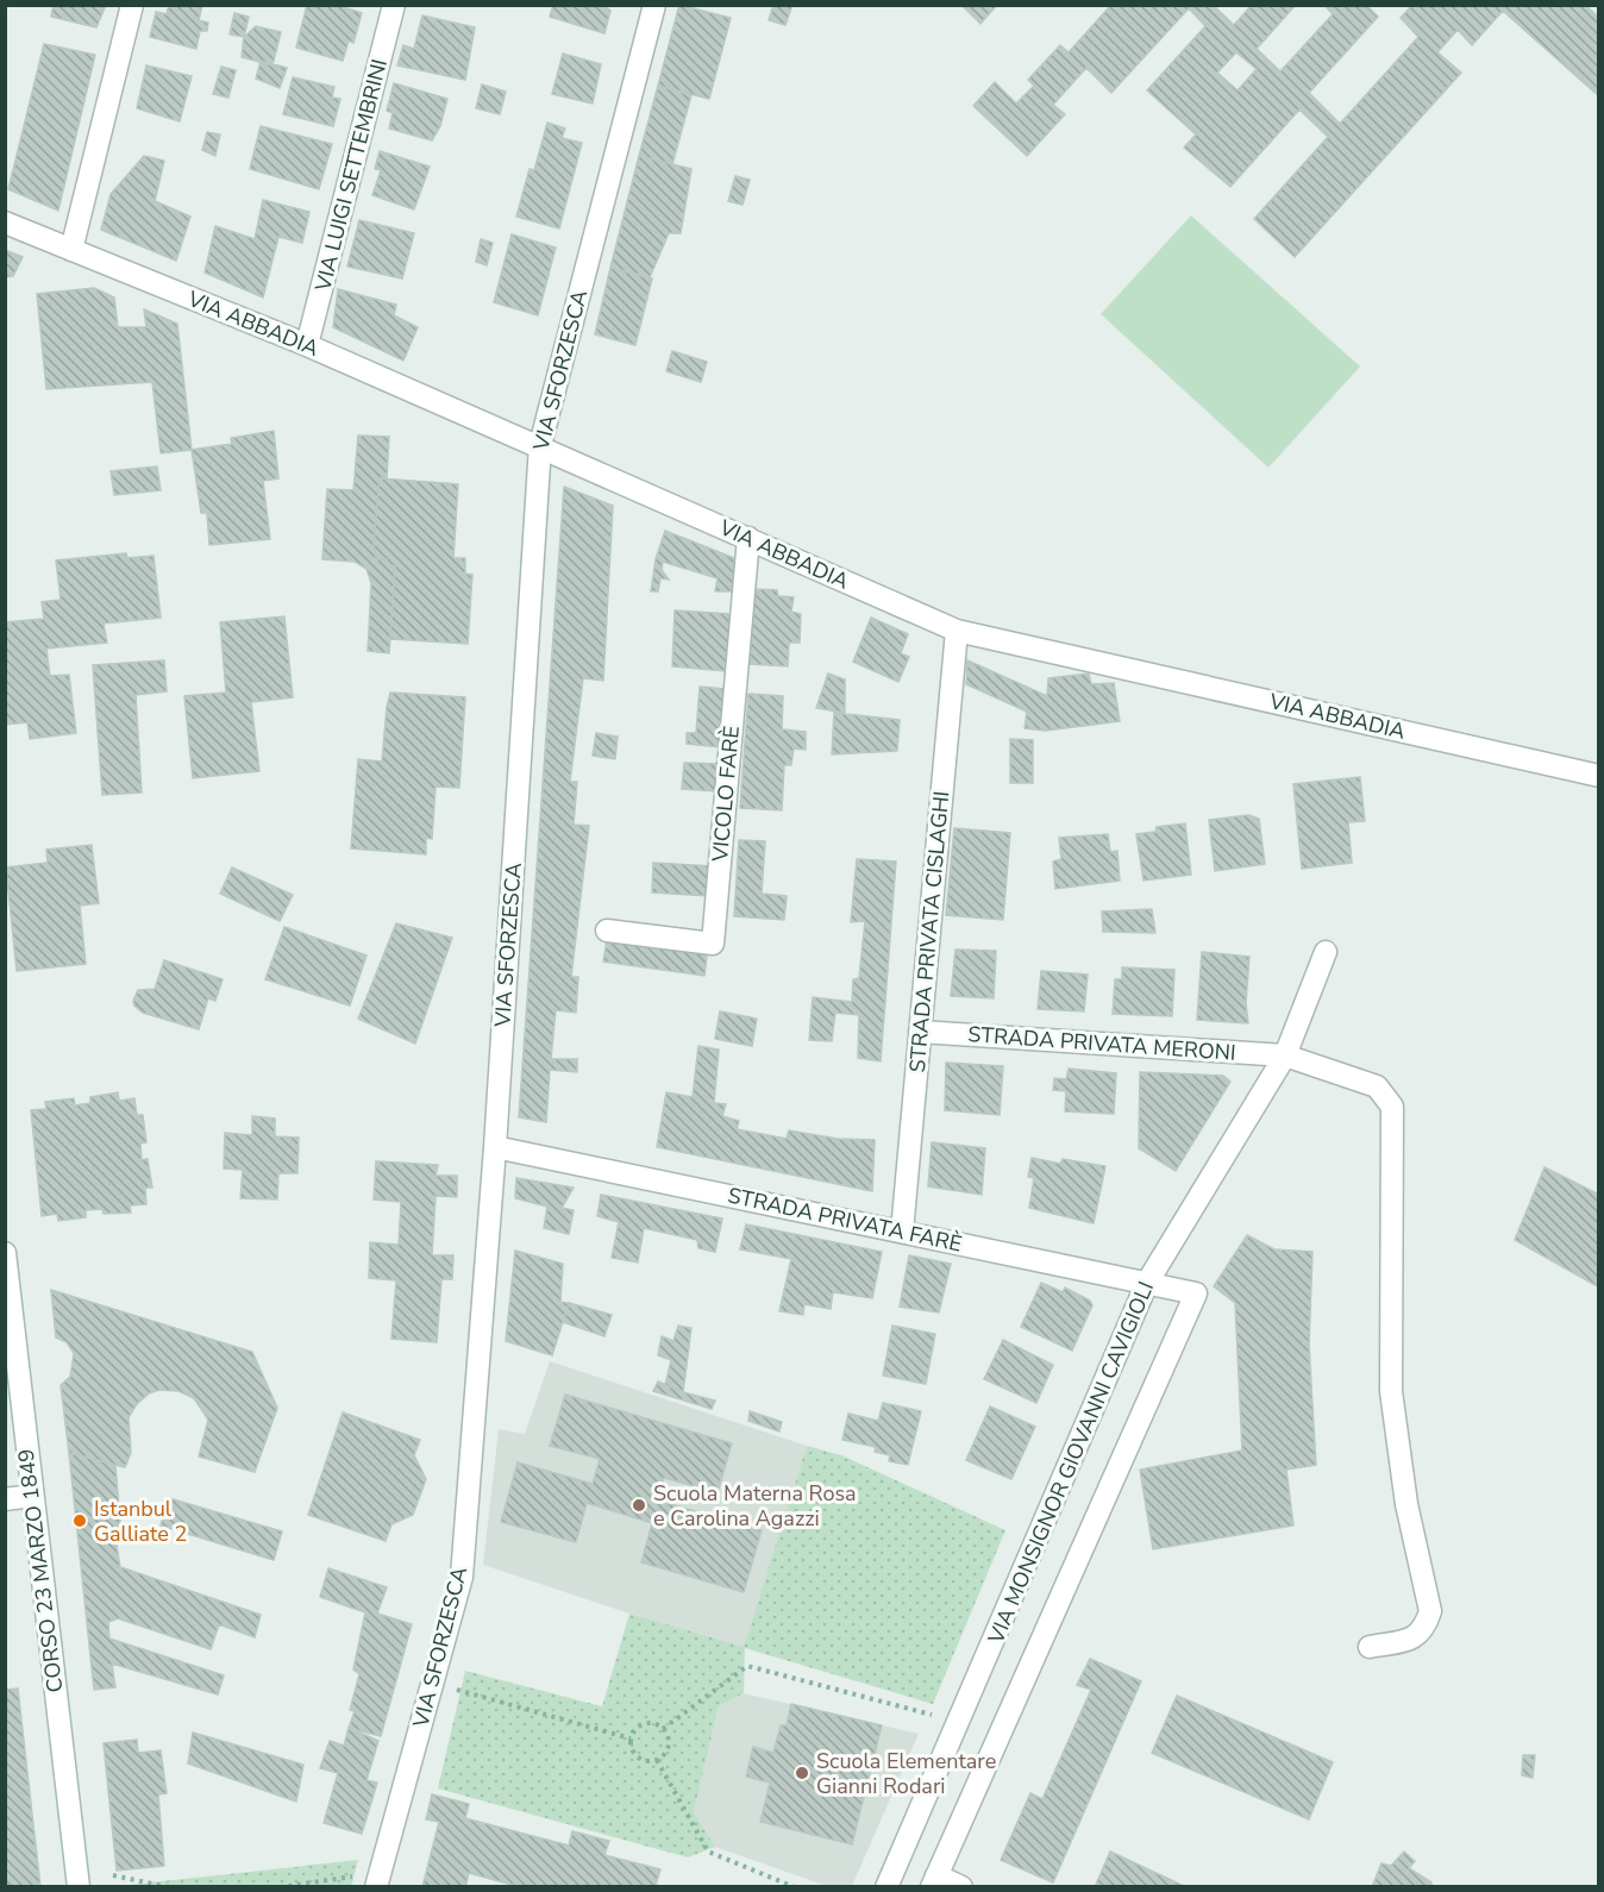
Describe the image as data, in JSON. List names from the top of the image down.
{
  "streets": {
    "street": [
      "VIA LUIGI SETTEMBRINI",
      "VIA ABBADIA",
      "VIA SFORZESCA",
      "VICOLO FARÈ",
      "STRADA PRIVATA CISLAGHI",
      "STRADA PRIVATA MERONI",
      "STRADA PRIVATA FARÈ",
      "VIA MONSIGNOR GIOVANNI CAVIGIOLI",
      "CORSO 23 MARZO 1849"
    ]
  },
  "crossings": [
    ["VIA LUIGI SETTEMBRINI", "VIA ABBADIA"],
    ["VIA ABBADIA", "VIA SFORZESCA"],
    ["VIA ABBADIA", "VICOLO FARÈ"],
    ["VIA ABBADIA", "STRADA PRIVATA CISLAGHI"],
    ["VIA SFORZESCA", "STRADA PRIVATA FARÈ"],
    ["STRADA PRIVATA CISLAGHI", "STRADA PRIVATA MERONI"],
    ["STRADA PRIVATA CISLAGHI", "STRADA PRIVATA FARÈ"],
    ["STRADA PRIVATA MERONI", "VIA MONSIGNOR GIOVANNI CAVIGIOLI"],
    ["STRADA PRIVATA FARÈ", "VIA MONSIGNOR GIOVANNI CAVIGIOLI"]
  ],
  "places": ["Scuola Materna Rosa e Carolina Agazzi", "Istanbul Galliate 2", "Scuola Elementare Gianni Rodari"]
}
